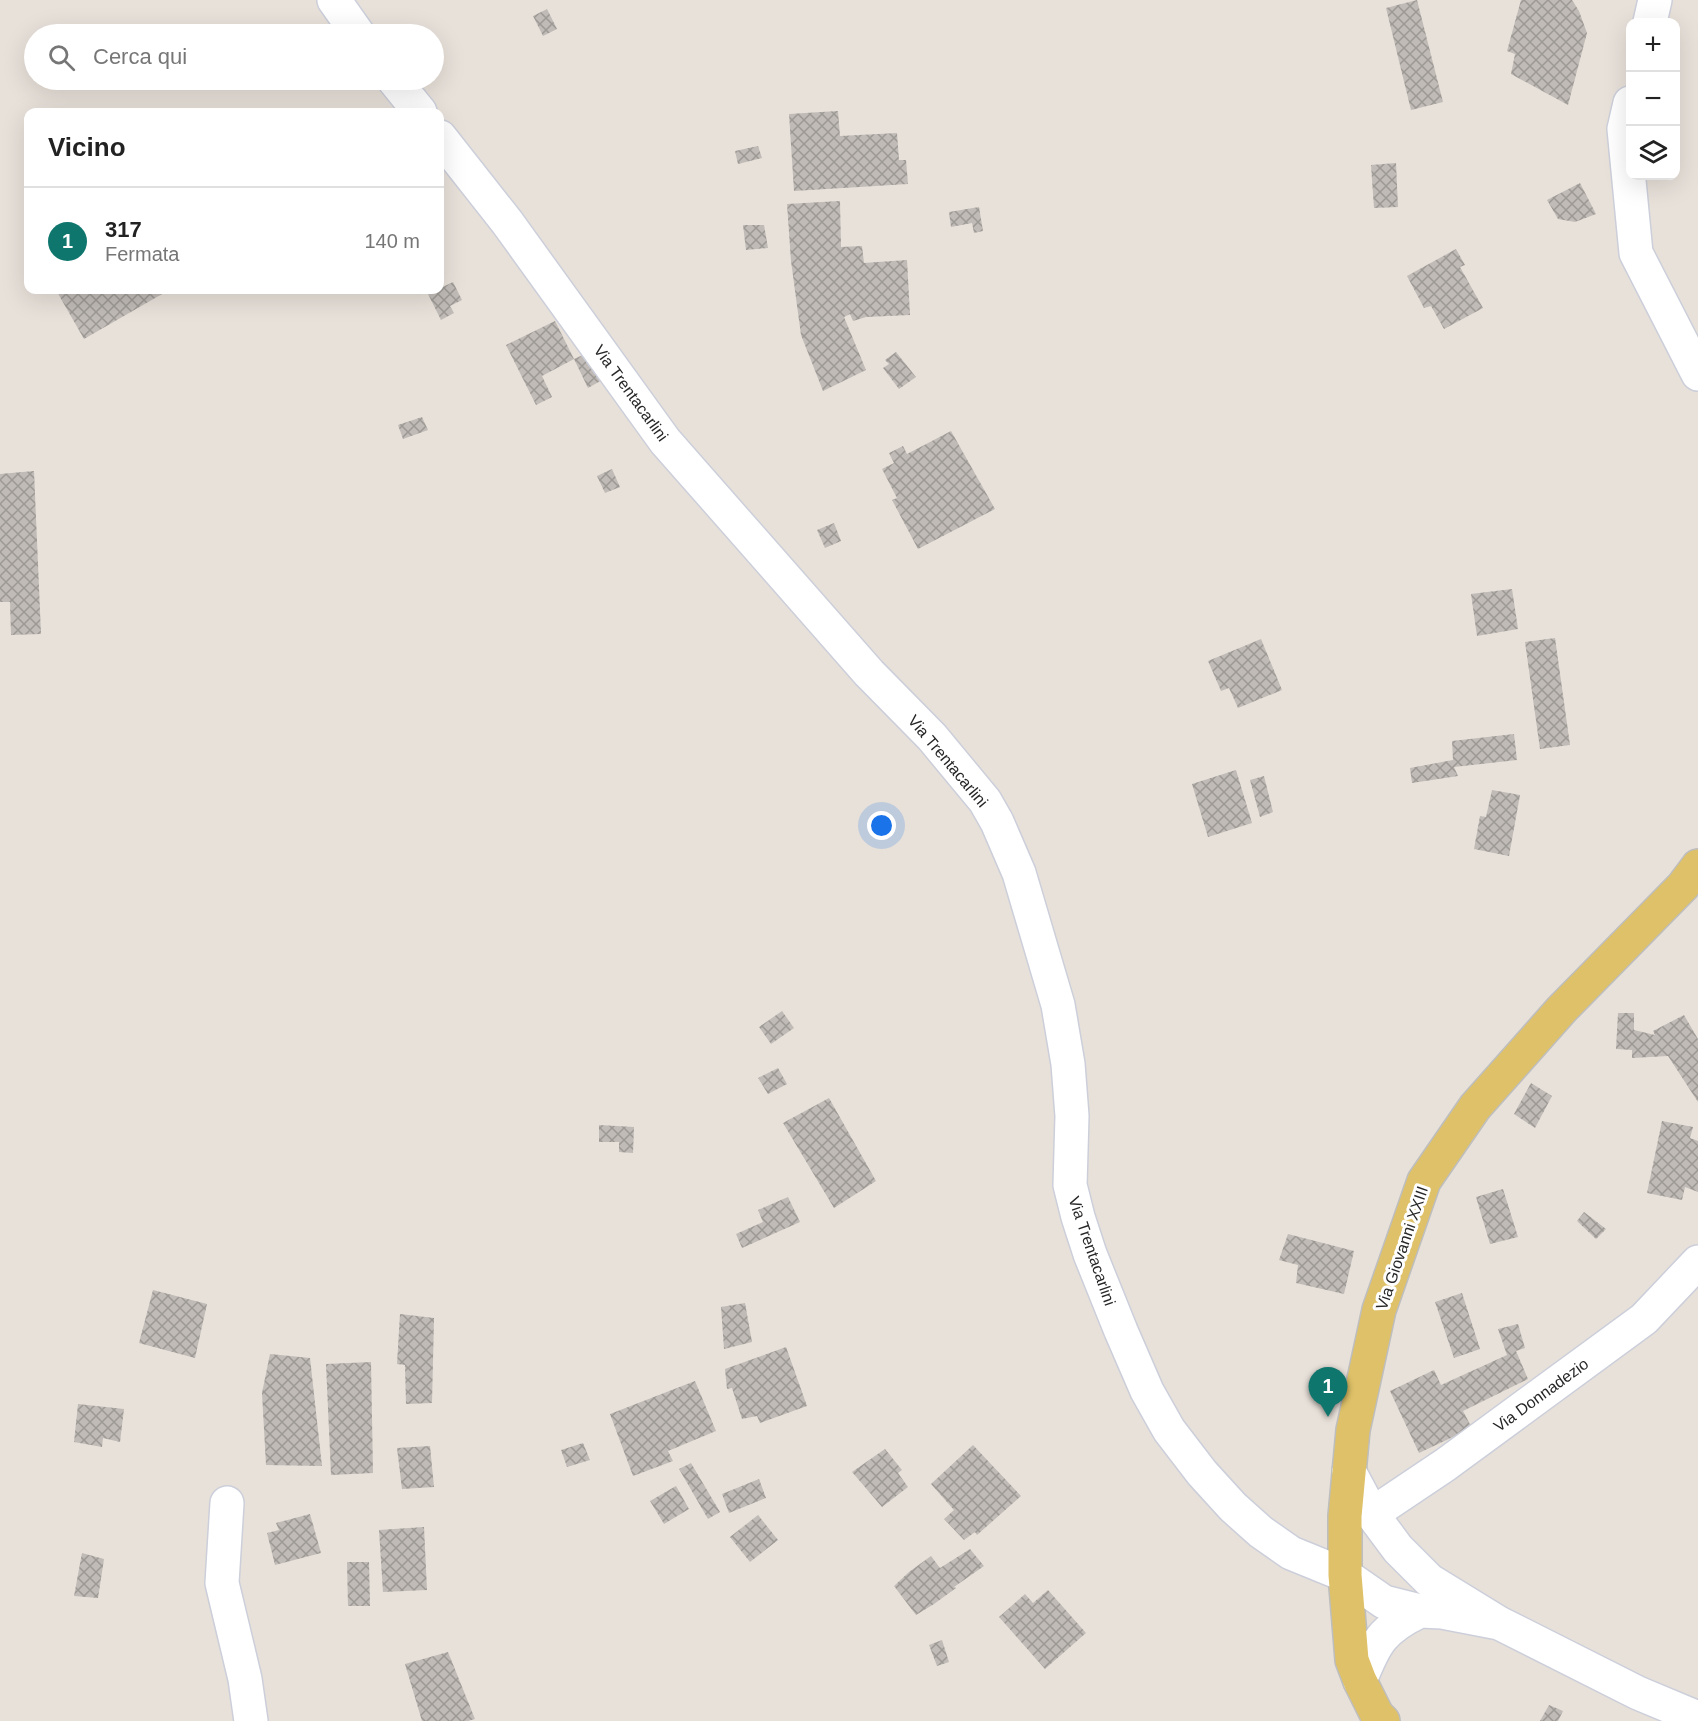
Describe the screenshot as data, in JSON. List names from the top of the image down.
{
  "streets": {
    "main road": ["Via Giovanni XXIII"],
    "street": ["Via Trentacarlini", "Via Donnadezio"]
  },
  "crossings": [
    ["Via Trentacarlini", "Via Giovanni XXIII"]
  ],
  "page": {
    "map_buttons": ["+", "−"],
    "search": "Cerca qui",
    "heading": "Vicino",
    "list": [
      {
        "mark": "1",
        "name": "317",
        "note": "Fermata",
        "value": "140 m"
      }
    ],
    "pins": "1"
  }
}
